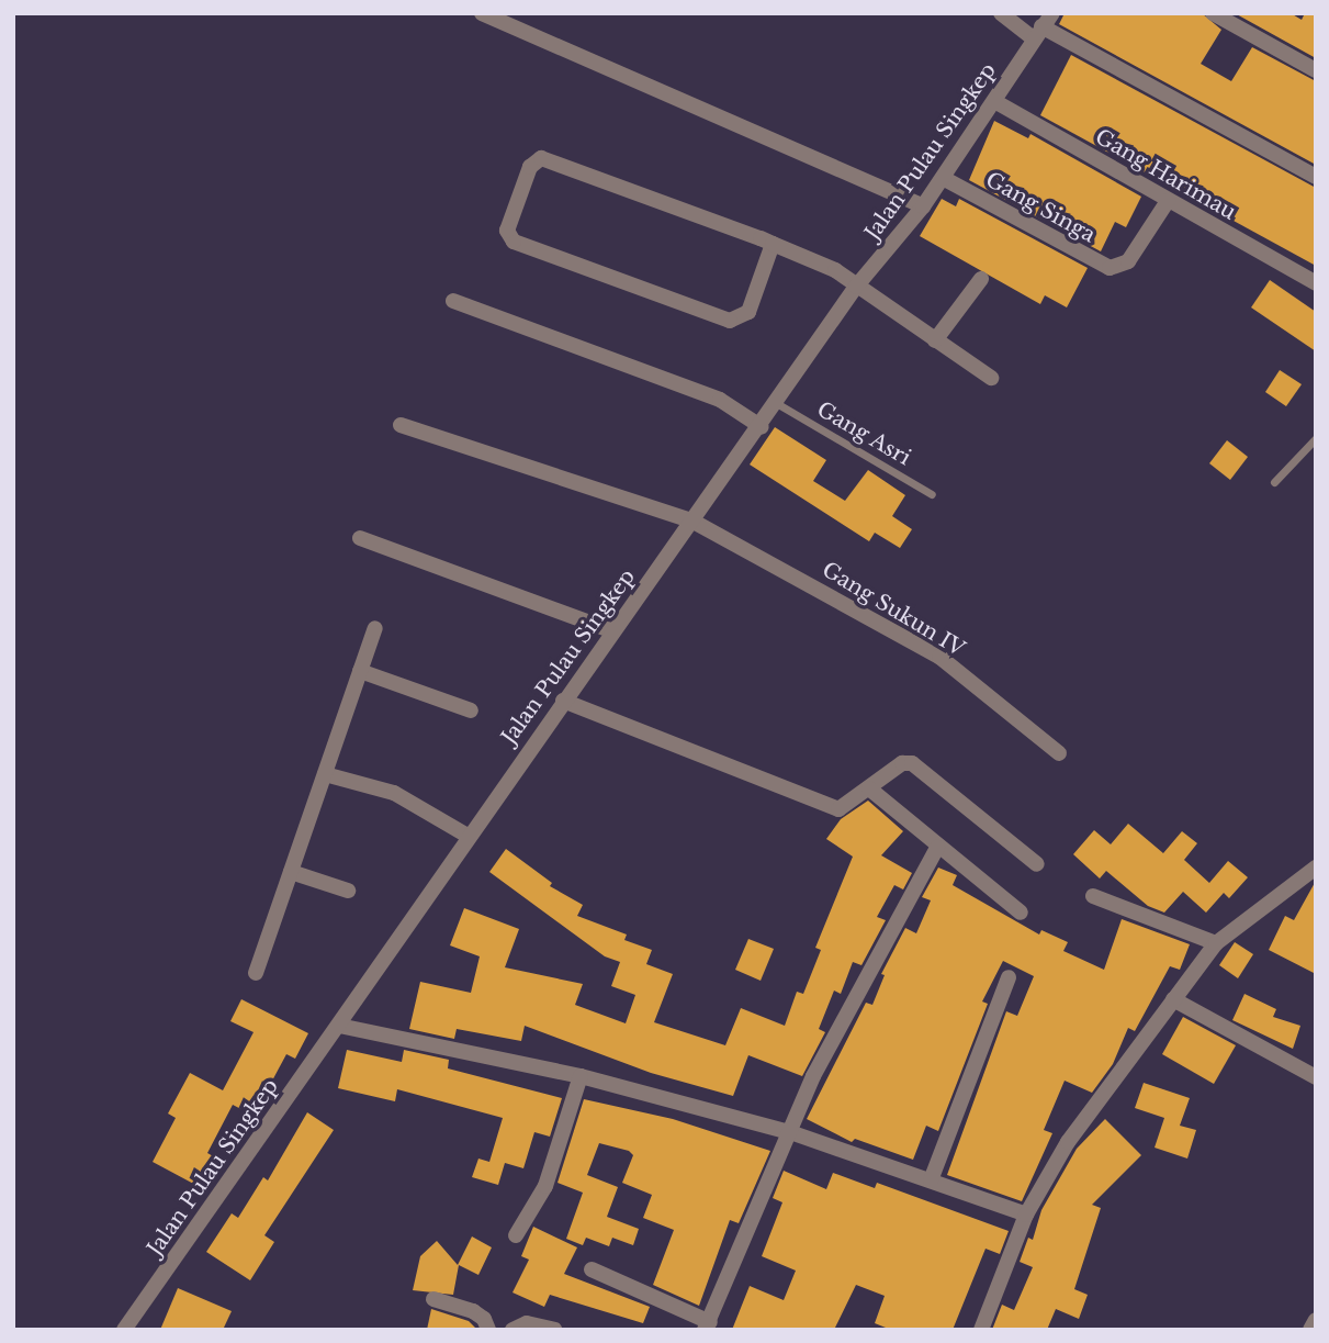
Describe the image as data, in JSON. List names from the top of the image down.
{
  "streets": {
    "street": [
      "Jalan Pulau Singkep",
      "Gang Harimau",
      "Gang Singa",
      "Gang Sukun IV"
    ],
    "lane": ["Gang Asri"]
  },
  "crossings": [
    ["Jalan Pulau Singkep", "Gang Harimau"],
    ["Jalan Pulau Singkep", "Gang Singa"],
    ["Jalan Pulau Singkep", "Gang Asri"],
    ["Jalan Pulau Singkep", "Gang Sukun IV"],
    ["Gang Harimau", "Gang Singa"]
  ]
}
